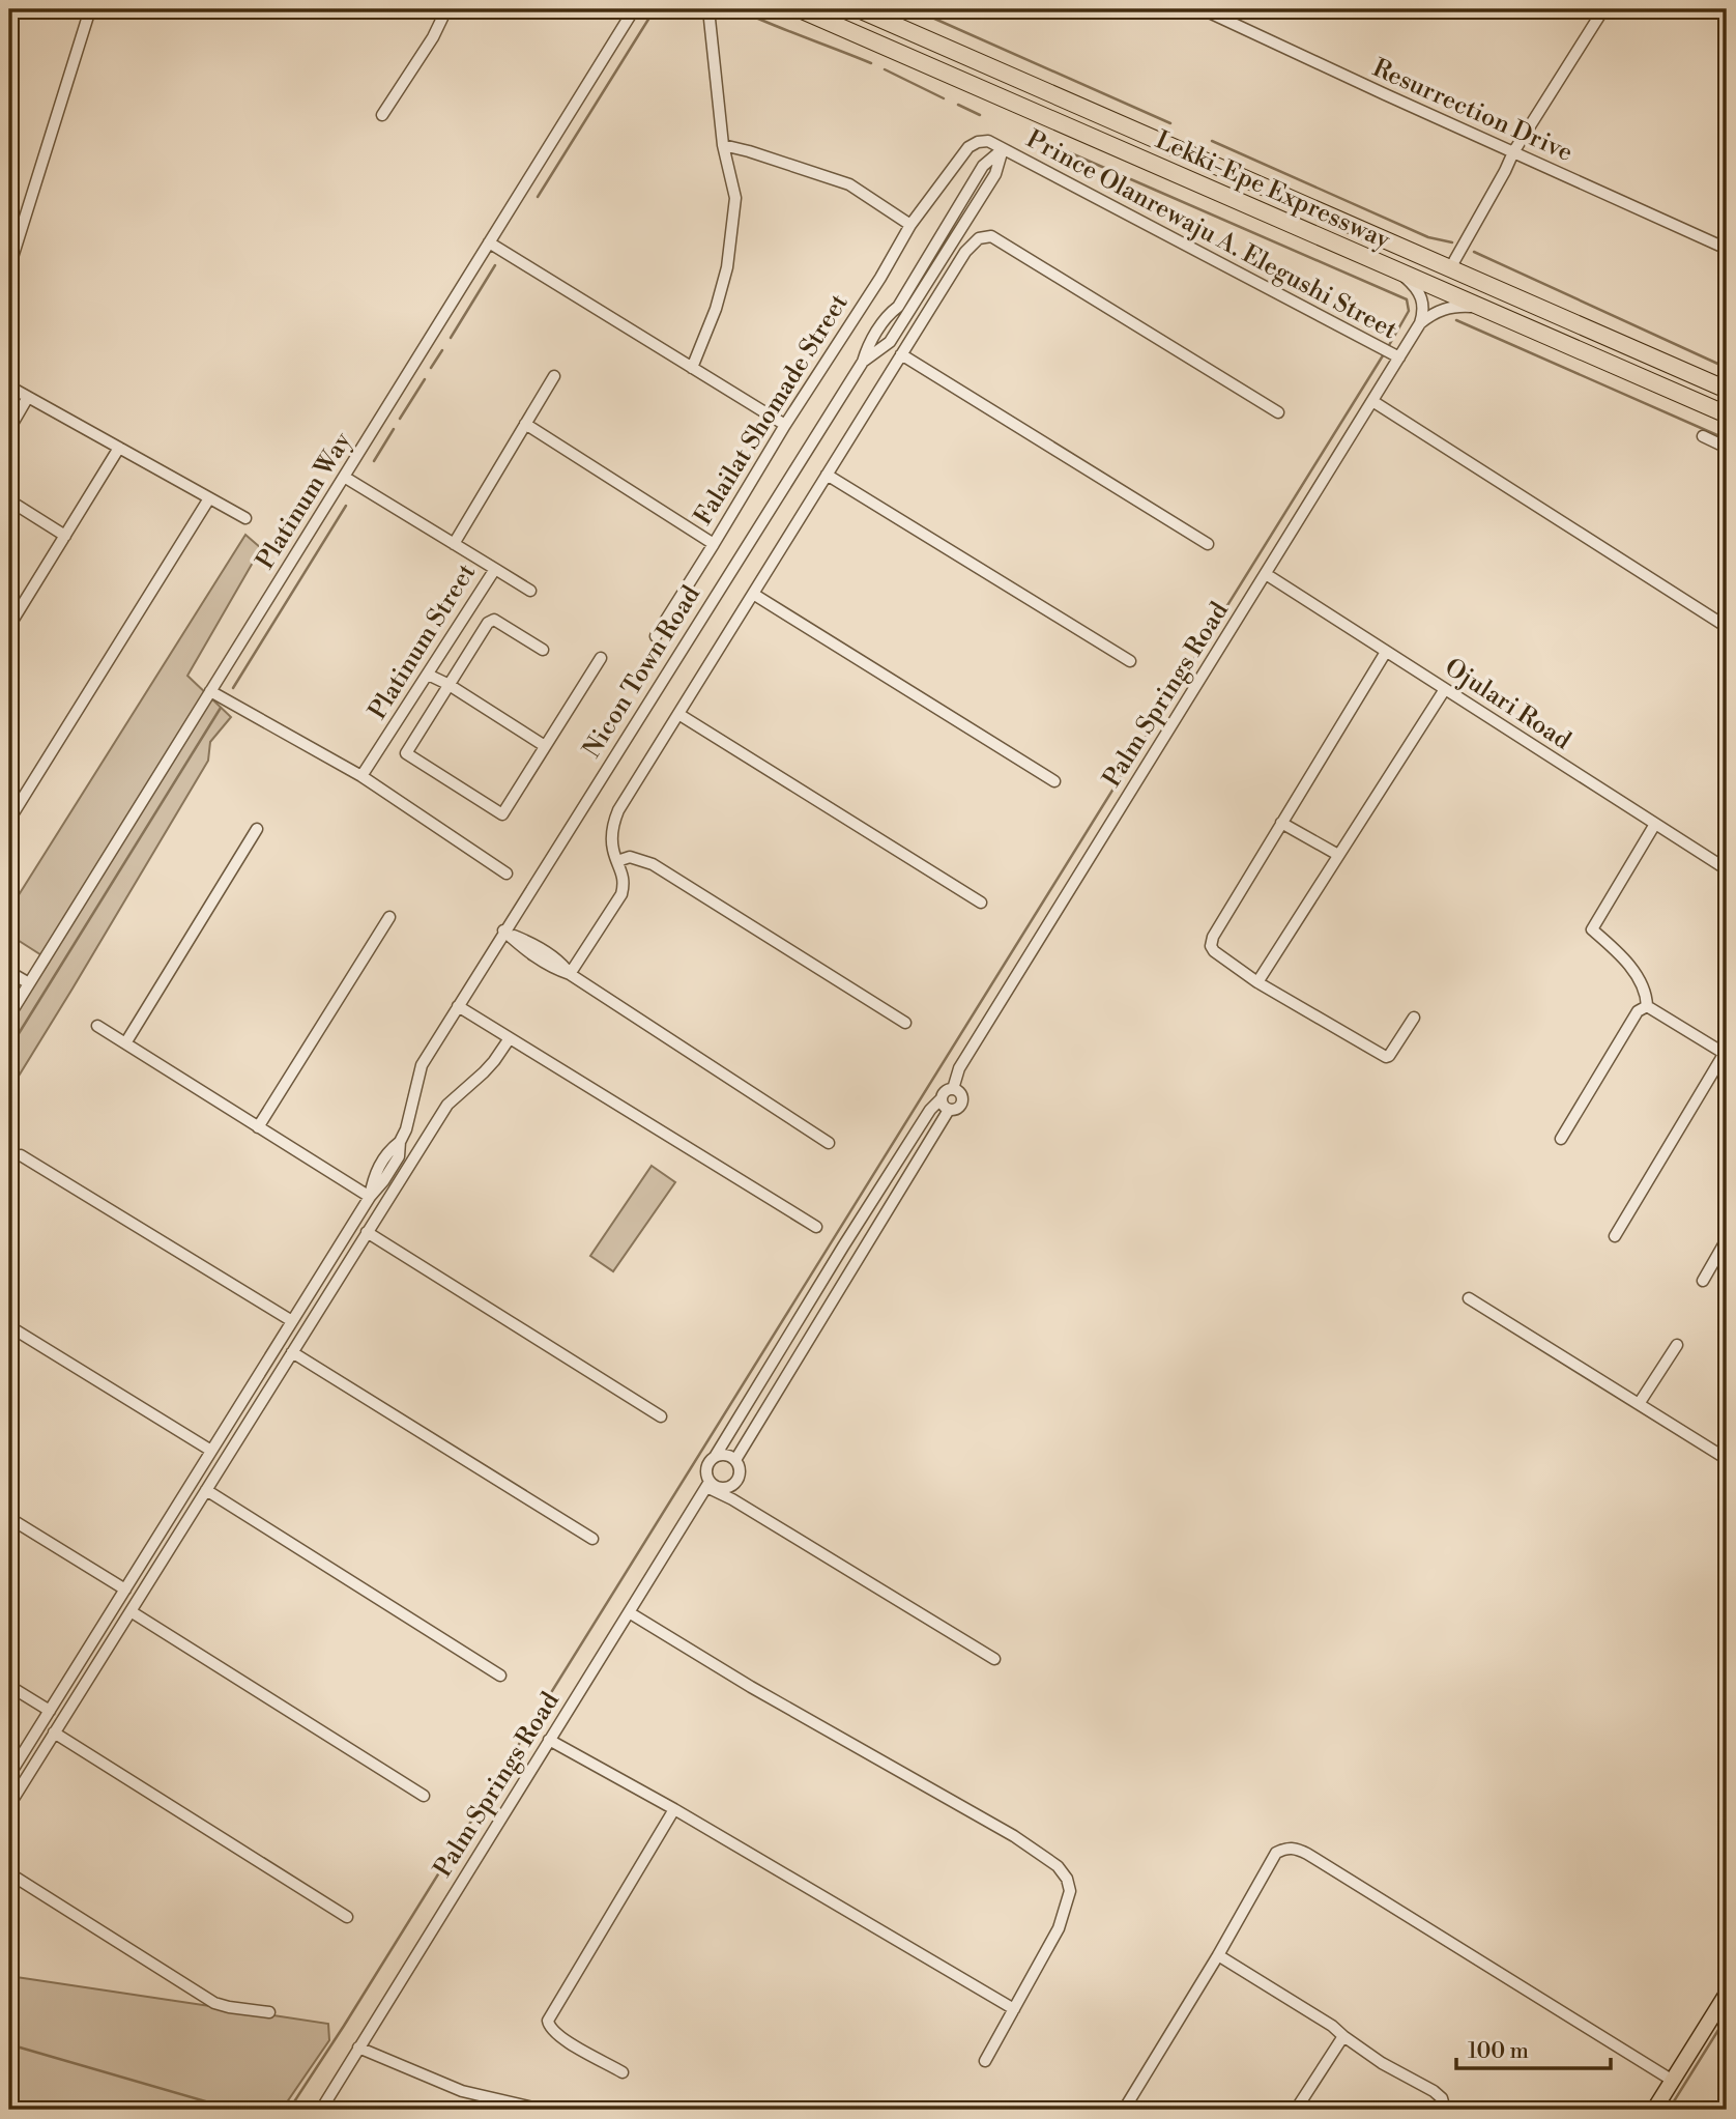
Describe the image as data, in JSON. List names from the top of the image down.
{
  "streets": {
    "highway": ["Lekki-Epe Expressway"],
    "street": [
      "Resurrection Drive",
      "Prince Olanrewaju A. Elegushi Street",
      "Falailat Shomade Street",
      "Platinum Way",
      "Platinum Street",
      "Nicon Town Road",
      "Palm Springs Road",
      "Ojulari Road"
    ]
  },
  "crossings": [
    ["Prince Olanrewaju A. Elegushi Street", "Falailat Shomade Street"],
    ["Prince Olanrewaju A. Elegushi Street", "Nicon Town Road"],
    ["Prince Olanrewaju A. Elegushi Street", "Palm Springs Road"],
    ["Falailat Shomade Street", "Nicon Town Road"],
    ["Platinum Way", "Platinum Street"],
    ["Palm Springs Road", "Ojulari Road"]
  ],
  "scale_bar": "100 m"
}
